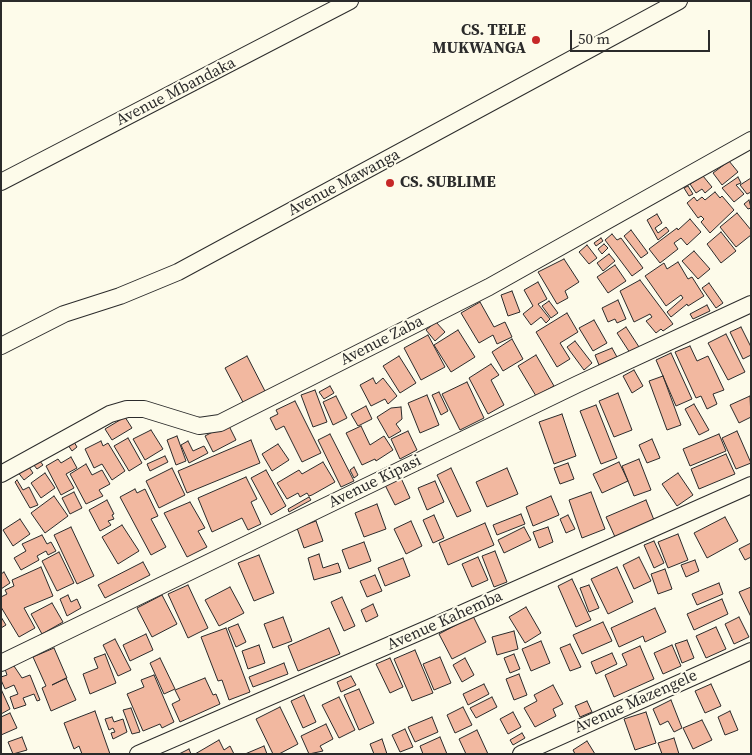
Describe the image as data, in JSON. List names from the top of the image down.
{
  "streets": {
    "street": [
      "Avenue Mbandaka",
      "Avenue Mawanga",
      "Avenue Zaba",
      "Avenue Kipasi",
      "Avenue Kahemba",
      "Avenue Mazengele"
    ]
  },
  "places": ["CS. TELE MUKWANGA", "CS. SUBLIME"],
  "scale_bar": "50 m"
}
